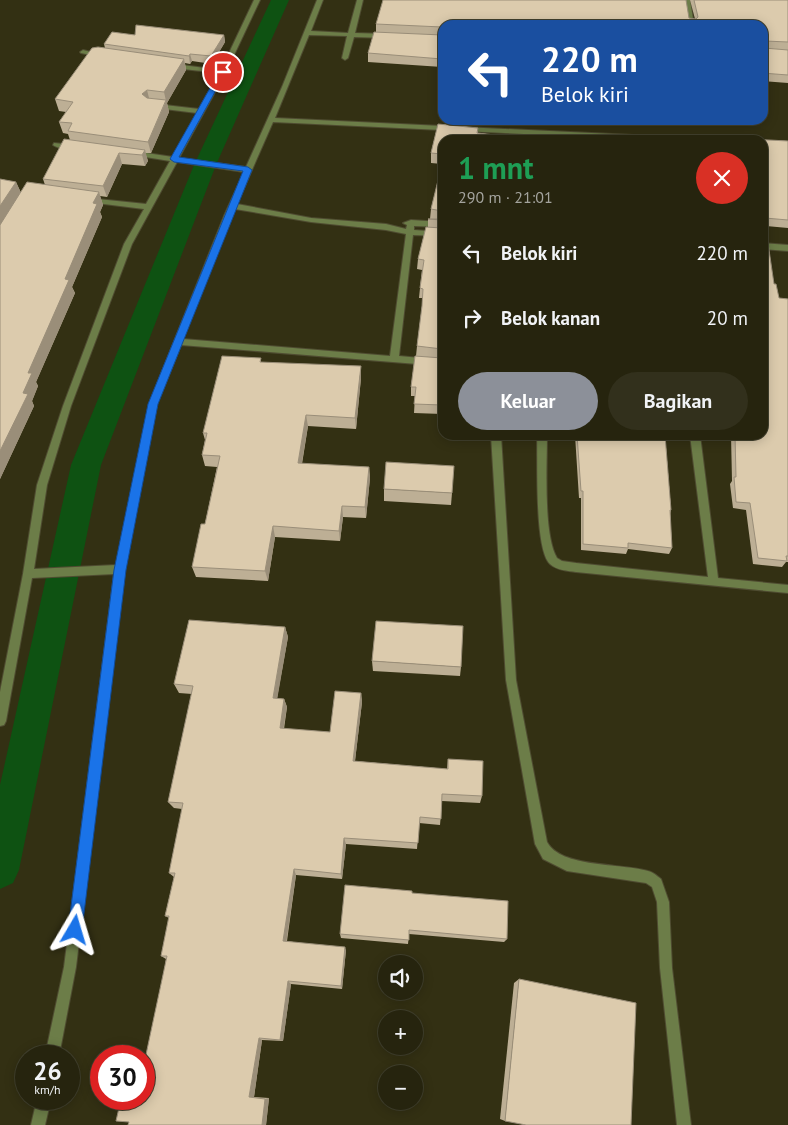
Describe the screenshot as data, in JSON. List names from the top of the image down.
{
  "page": {
    "turn": ["220 m", "Belok kiri"],
    "heading": ["1 mnt", "290 m · 21:01"],
    "list": [
      {
        "name": "Belok kiri",
        "value": "220 m"
      },
      {
        "name": "Belok kanan",
        "value": "20 m"
      }
    ],
    "buttons": ["Keluar", "Bagikan"],
    "map_buttons": ["+", "−"],
    "speed": "26 km/h",
    "limit": "30"
  }
}
